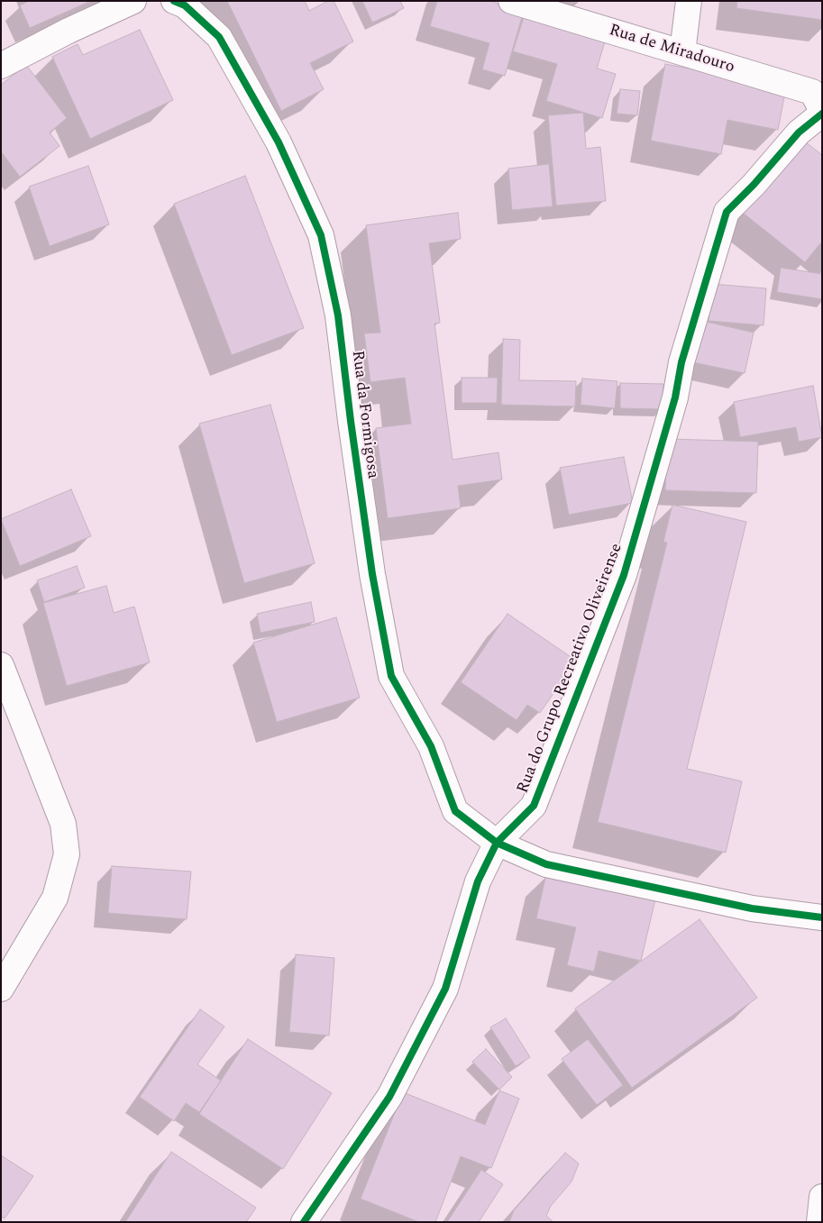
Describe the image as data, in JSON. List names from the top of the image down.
{
  "streets": {
    "street": ["Rua de Miradouro", "Rua da Formigosa", "Rua do Grupo Recreativo Oliveirense"]
  },
  "crossings": [
    ["Rua de Miradouro", "Rua do Grupo Recreativo Oliveirense"],
    ["Rua da Formigosa", "Rua do Grupo Recreativo Oliveirense"]
  ]
}
